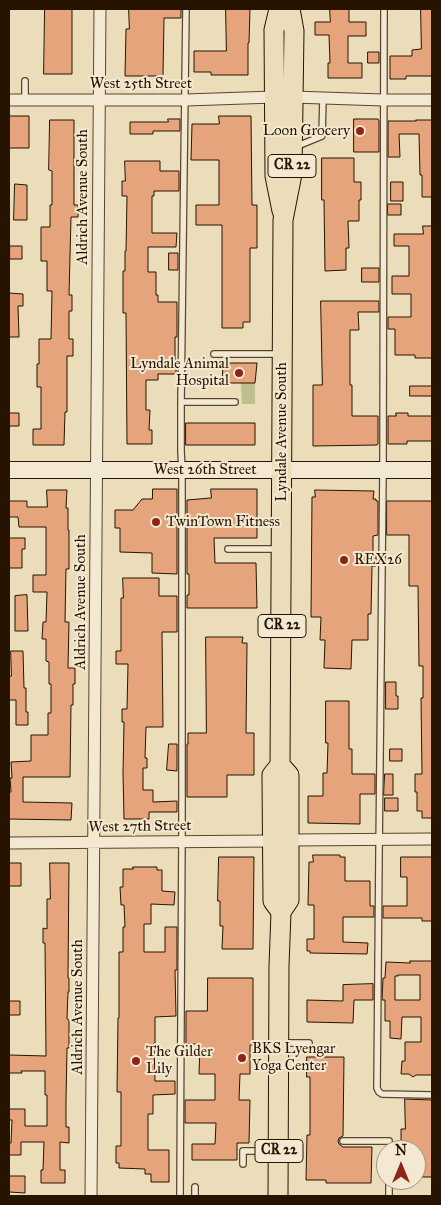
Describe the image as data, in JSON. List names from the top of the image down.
{
  "streets": {
    "main road": ["CR 22", "Lyndale Avenue South"],
    "street": [
      "West 25th Street",
      "Aldrich Avenue South",
      "West 26th Street",
      "West 27th Street"
    ]
  },
  "crossings": [
    ["West 25th Street", "Aldrich Avenue South"],
    ["West 25th Street", "Lyndale Avenue South"],
    ["Aldrich Avenue South", "West 26th Street"],
    ["Aldrich Avenue South", "West 27th Street"],
    ["Lyndale Avenue South", "West 26th Street"],
    ["Lyndale Avenue South", "West 27th Street"]
  ],
  "places": [
    "Loon Grocery",
    "Lyndale Animal Hospital",
    "TwinTown Fitness",
    "REX26",
    "BKS Lyengar Yoga Center",
    "The Gilder Lily"
  ],
  "north": "top"
}
